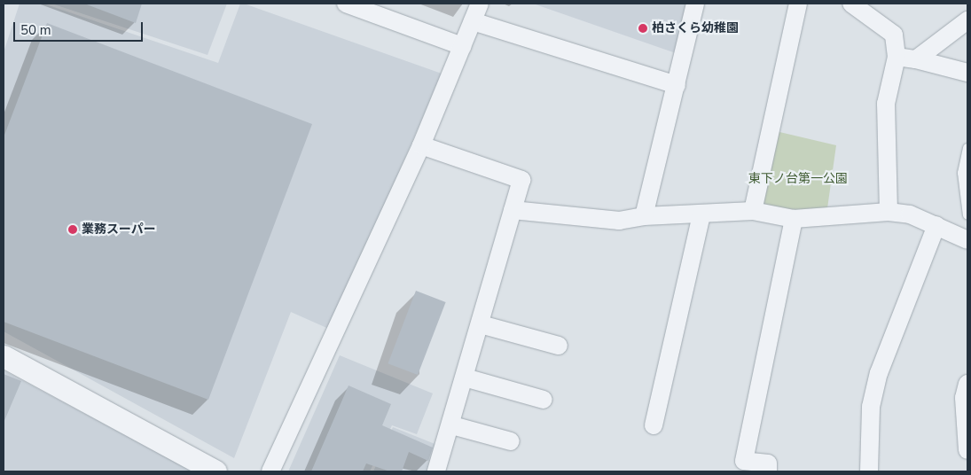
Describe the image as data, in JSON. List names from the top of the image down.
{
  "parks": ["東下ノ台第一公園"],
  "places": ["柏さくら幼稚園", "業務スーパー"],
  "scale_bar": "50 m"
}
